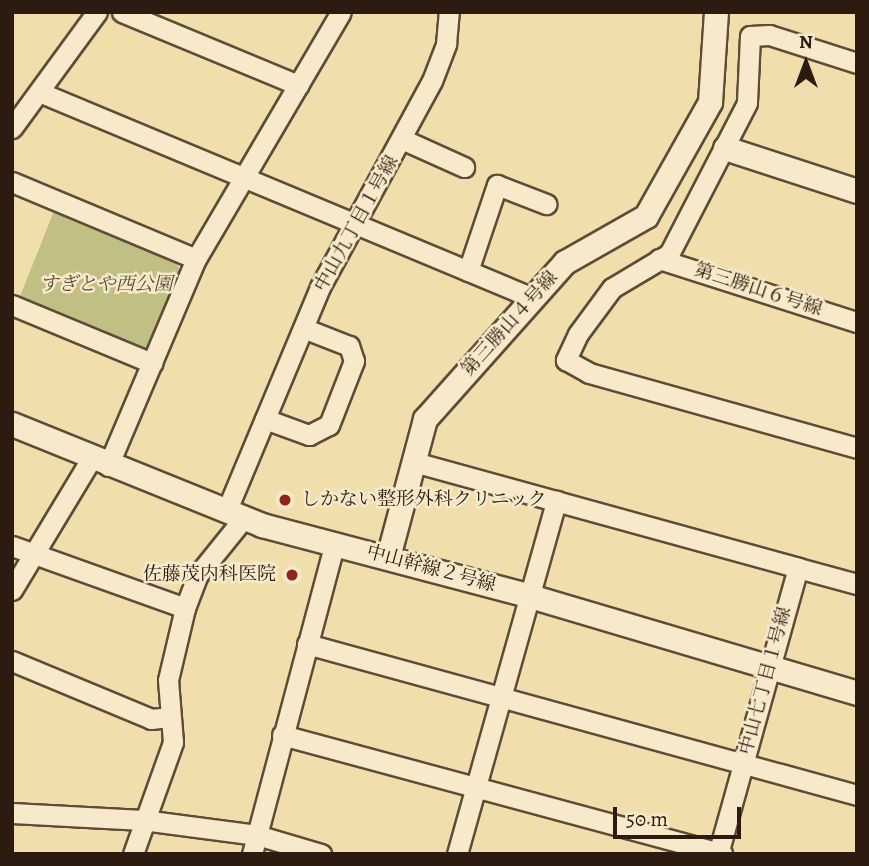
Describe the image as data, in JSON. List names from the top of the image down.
{
  "streets": {
    "street": [
      "中山九丁目１号線",
      "第三勝山６号線",
      "第三勝山４号線",
      "中山幹線２号線",
      "中山七丁目１号線"
    ]
  },
  "crossings": [
    ["中山九丁目１号線", "中山幹線２号線"],
    ["第三勝山４号線", "中山幹線２号線"],
    ["中山幹線２号線", "中山七丁目１号線"]
  ],
  "parks": ["すぎとや西公園"],
  "places": ["しかない整形外科クリニック", "佐藤茂内科医院"],
  "scale_bar": "50 m",
  "north": "top"
}
